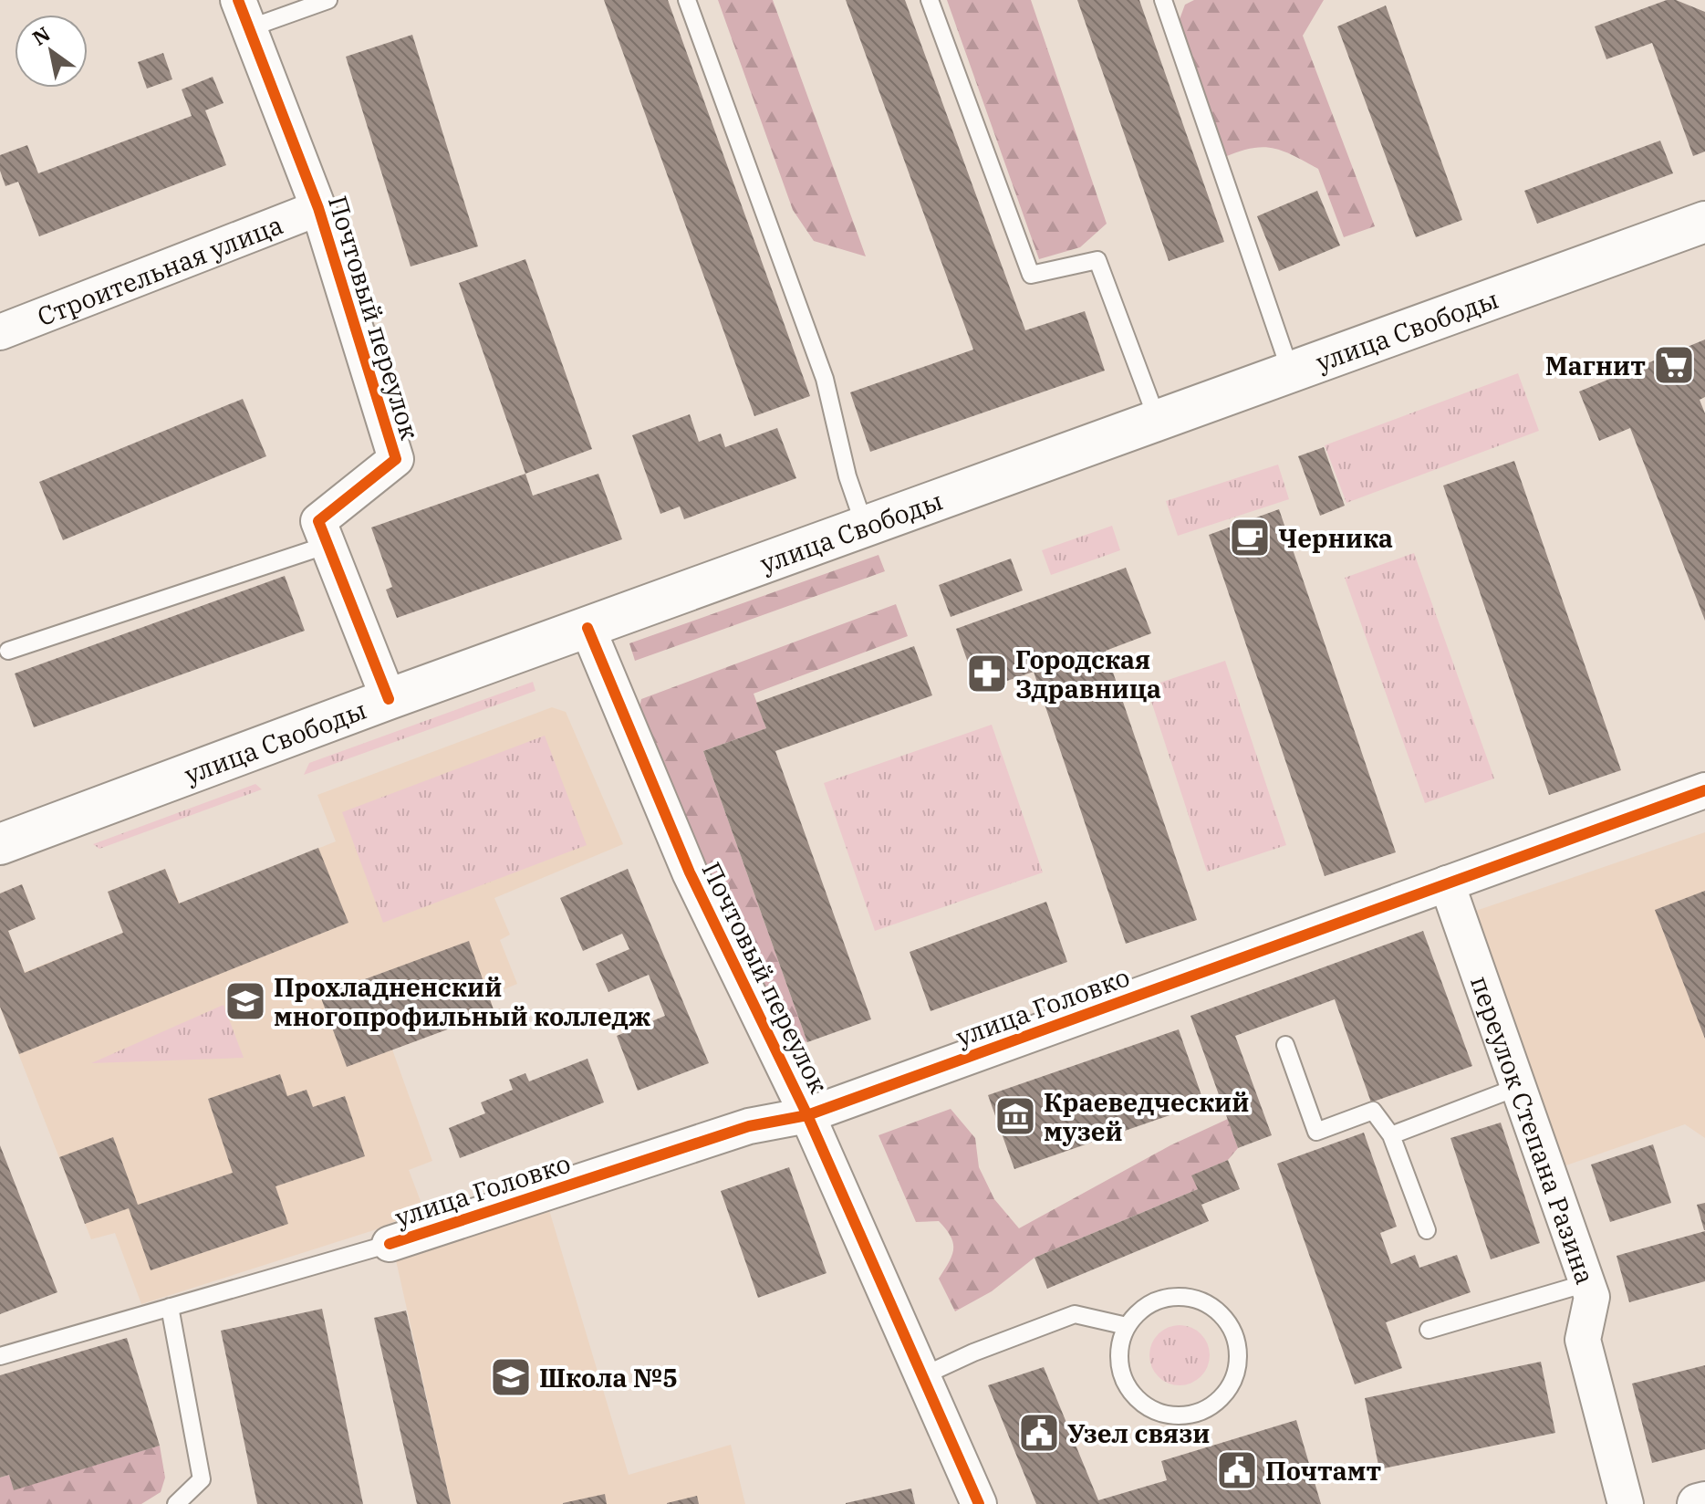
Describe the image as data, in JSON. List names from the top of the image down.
{
  "streets": {
    "main road": ["улица Свободы"],
    "street": [
      "Строительная улица",
      "Почтовый переулок",
      "улица Головко",
      "переулок Степана Разина"
    ]
  },
  "crossings": [
    ["Строительная улица", "Почтовый переулок"],
    ["Почтовый переулок", "улица Свободы"],
    ["Почтовый переулок", "улица Головко"],
    ["улица Головко", "переулок Степана Разина"]
  ],
  "places": {
    "supermarket": ["Магнит"],
    "cafe": ["Черника"],
    "pharmacy": ["Городская Здравница"],
    "school or university": ["Прохладненский многопрофильный колледж", "Школа №5"],
    "museum": ["Краеведческий музей"],
    "public building": ["Узел связи", "Почтамт"]
  },
  "north": "top left"
}
